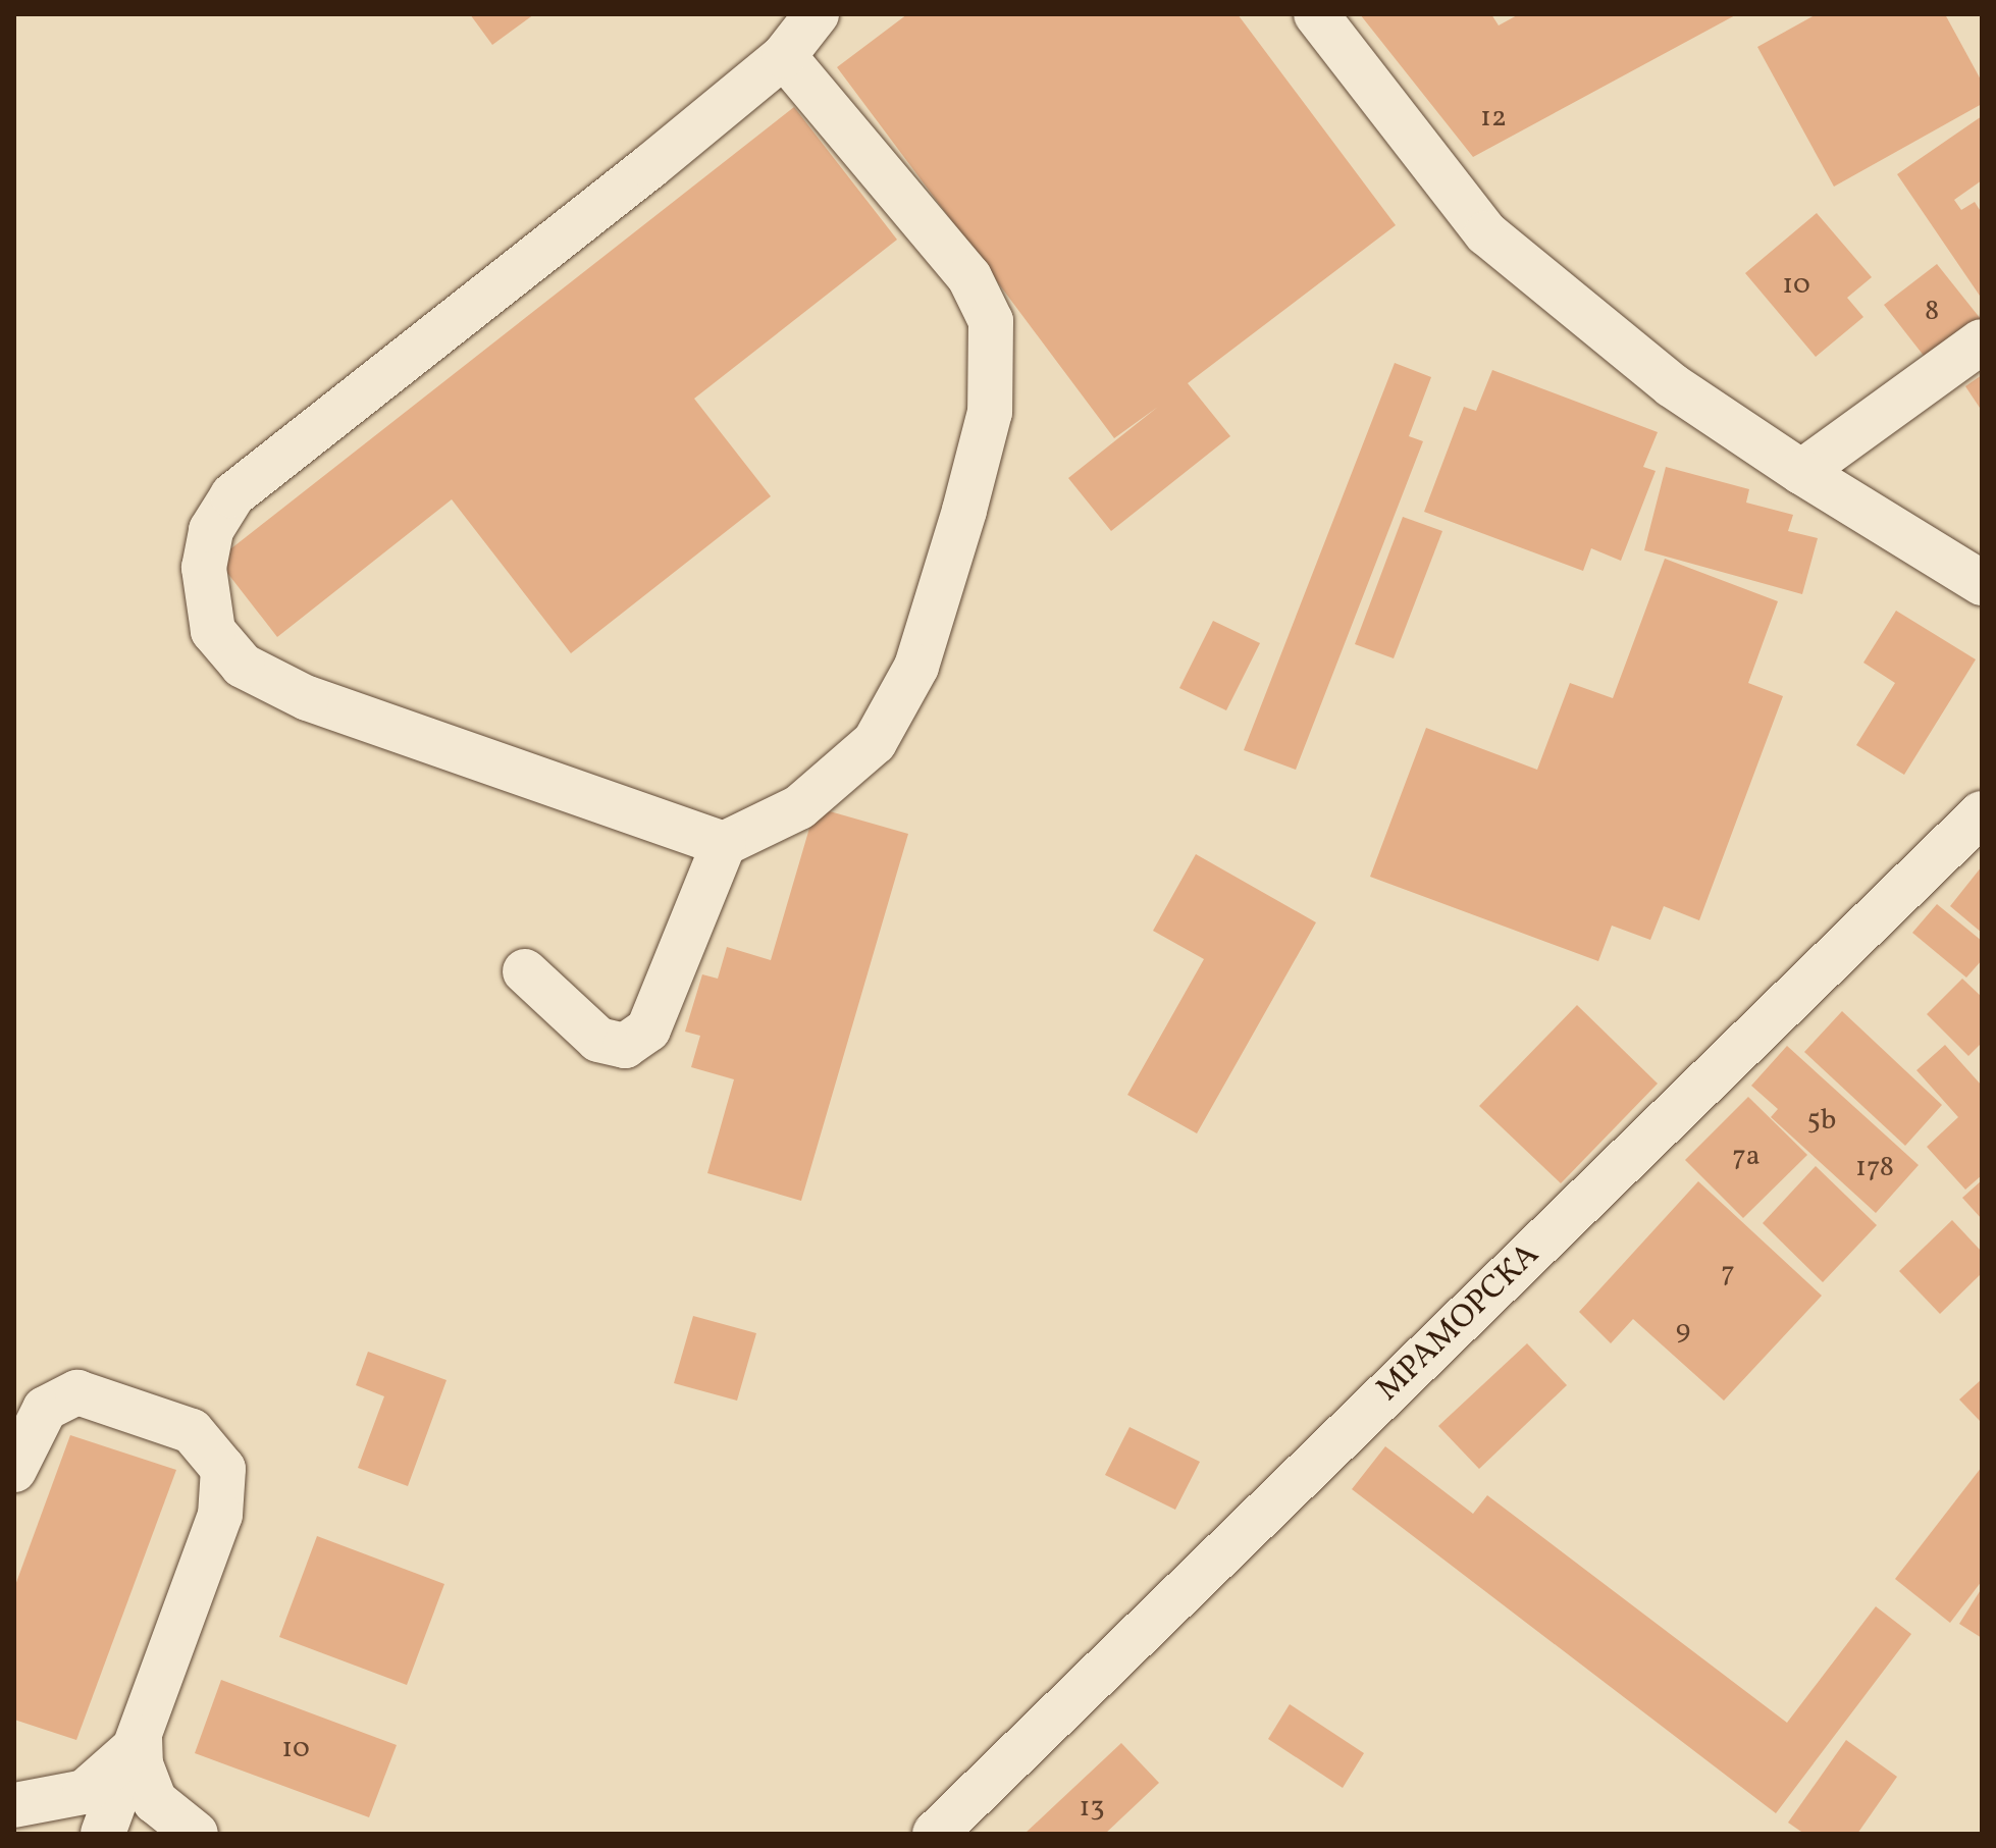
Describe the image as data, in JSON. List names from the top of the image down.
{
  "streets": {
    "street": ["МРАМОРСКА"]
  },
  "house_numbers": [
    "12",
    "10",
    "8",
    "5b",
    "7a",
    "178",
    "7",
    "9",
    "10",
    "13"
  ]
}
